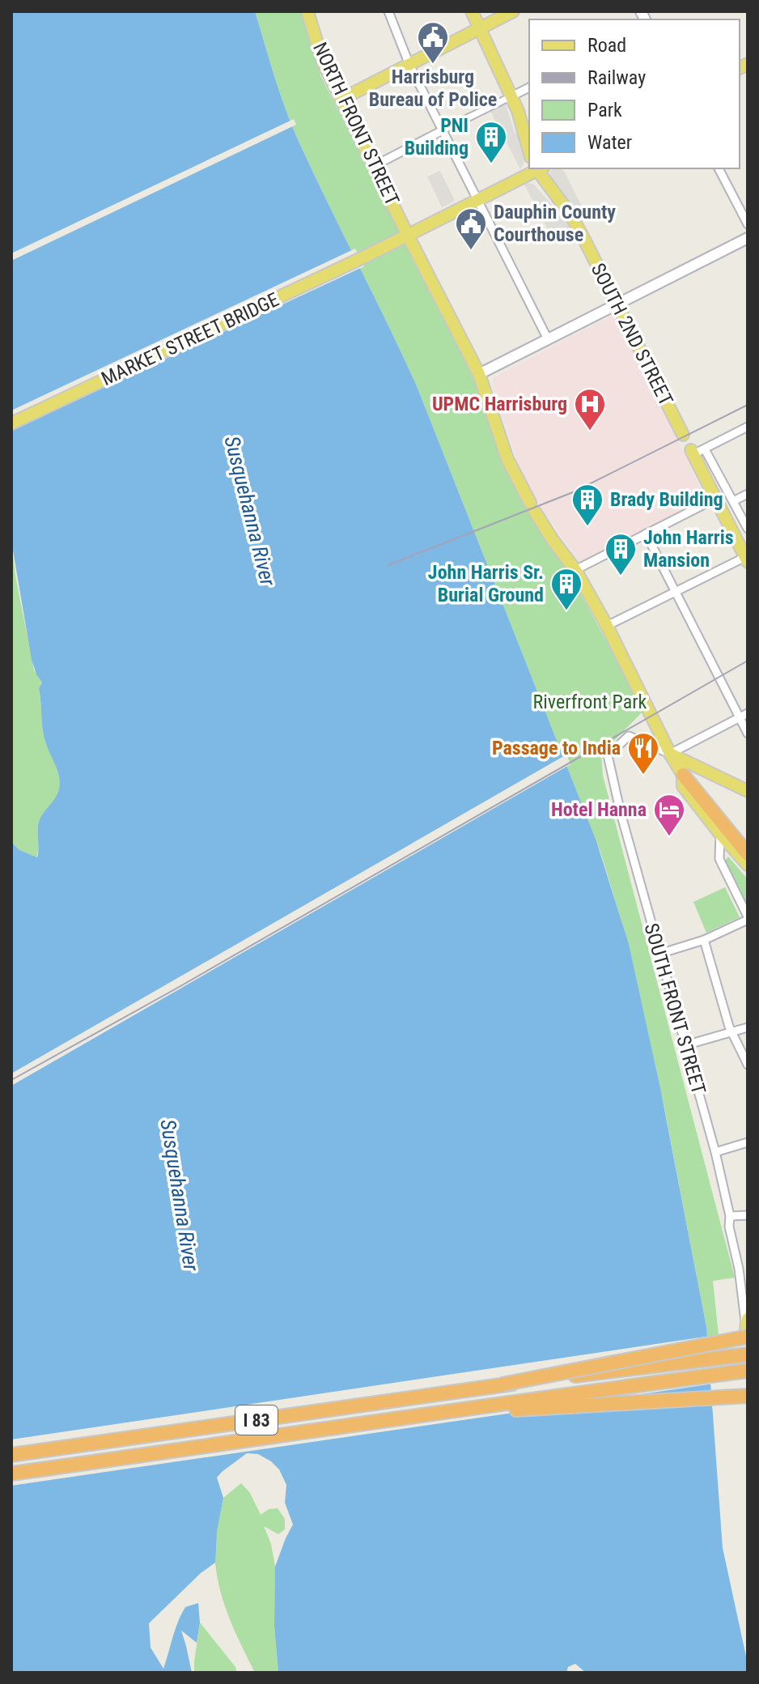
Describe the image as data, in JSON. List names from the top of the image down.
{
  "streets": {
    "highway": ["I 83"],
    "main road": ["NORTH FRONT STREET", "SOUTH 2ND STREET", "MARKET STREET BRIDGE"],
    "street": ["SOUTH FRONT STREET"]
  },
  "crossings": [
    ["NORTH FRONT STREET", "MARKET STREET BRIDGE"],
    ["SOUTH 2ND STREET", "MARKET STREET BRIDGE"]
  ],
  "water": ["Susquehanna River"],
  "parks": ["Riverfront Park"],
  "places": {
    "public building": ["Harrisburg Bureau of Police", "Dauphin County Courthouse"],
    "building": [
      "PNI Building",
      "Brady Building",
      "John Harris Mansion",
      "John Harris Sr. Burial Ground"
    ],
    "hospital": ["UPMC Harrisburg"],
    "restaurant": ["Passage to India"],
    "hotel": ["Hotel Hanna"]
  },
  "legend": [
    "Road",
    "Railway",
    "Park",
    "Water"
  ]
}
